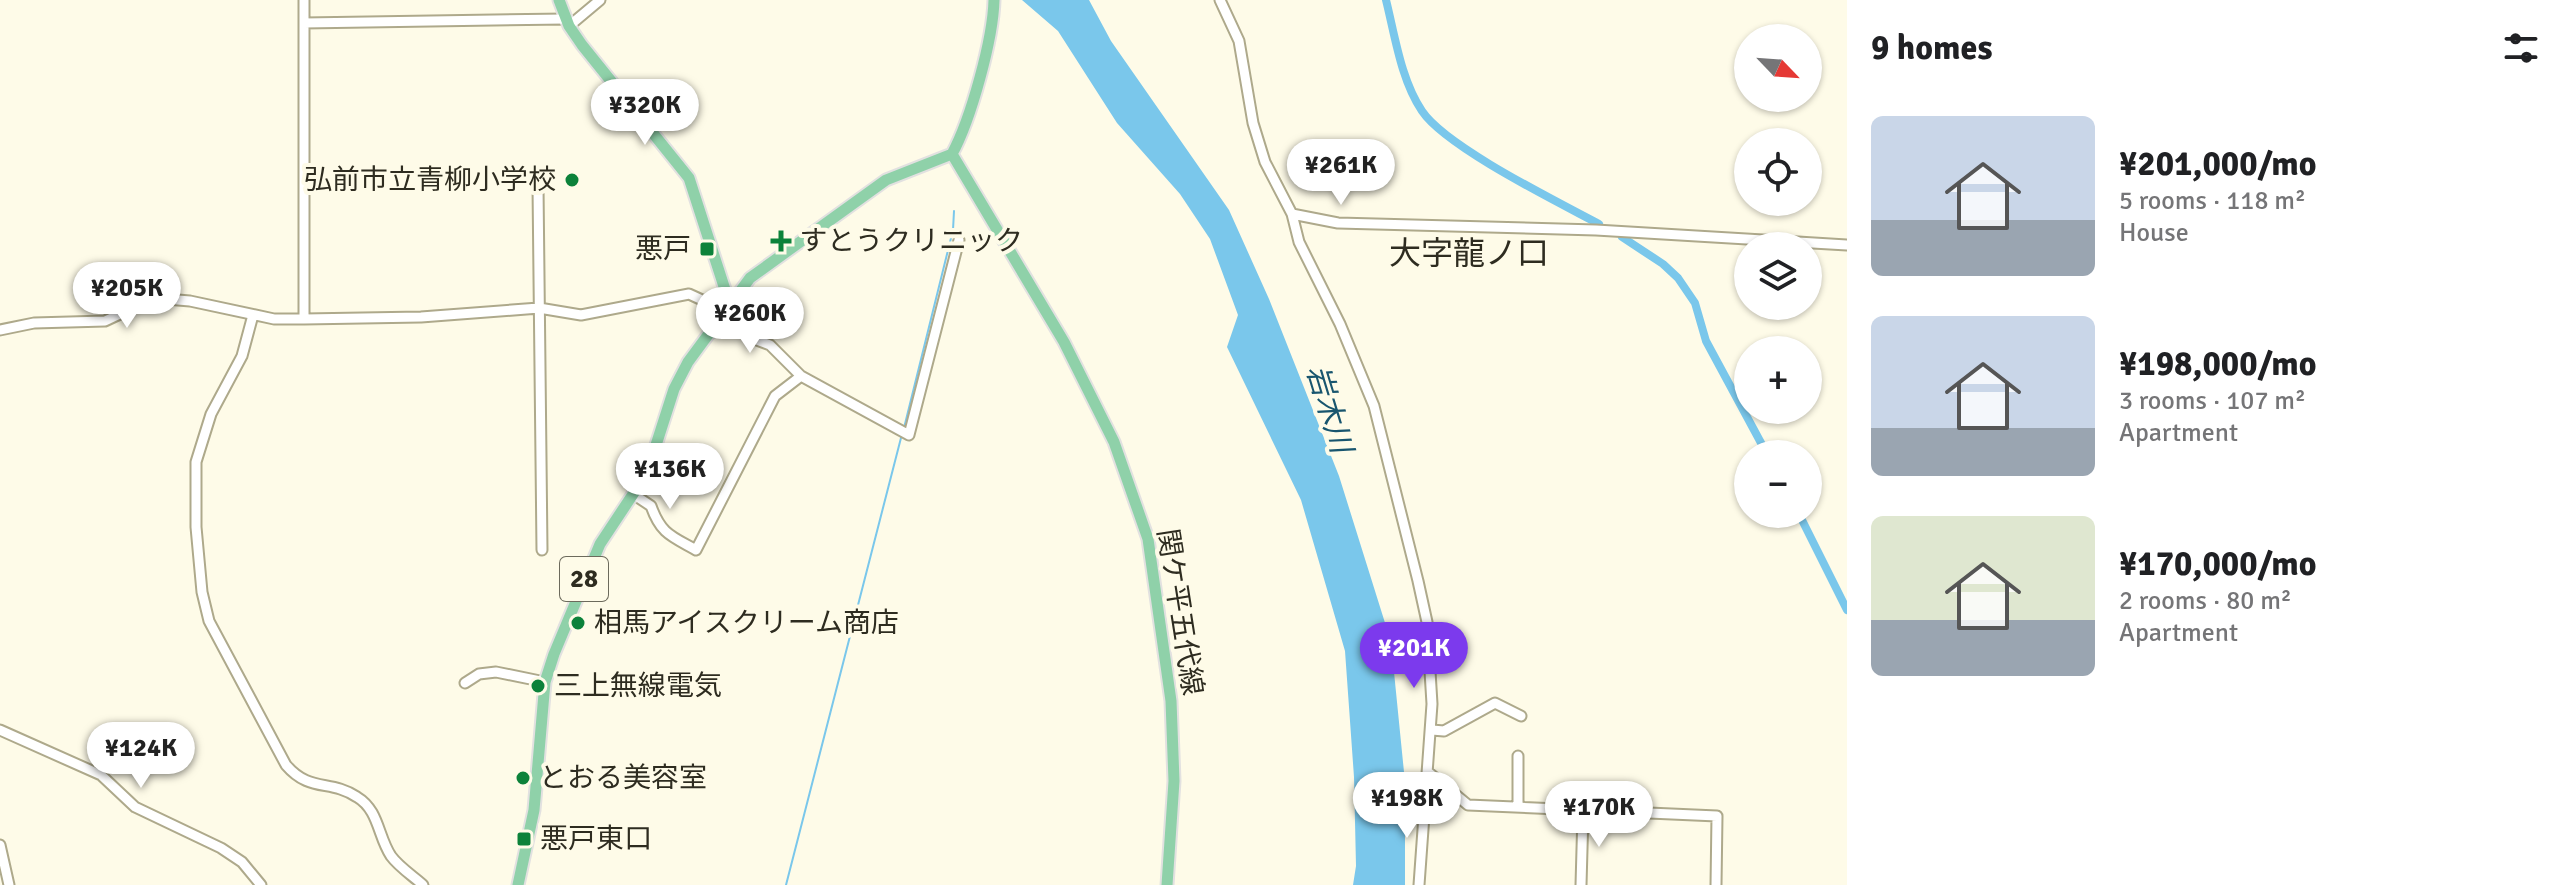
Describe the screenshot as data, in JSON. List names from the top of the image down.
{
  "streets": {
    "main road": ["28", "関ケ平五代線"]
  },
  "crossings": [
    ["28", "関ケ平五代線"]
  ],
  "districts": ["大字龍ノ口"],
  "water": ["岩木川"],
  "places": {
    "other": [
      "弘前市立青柳小学校",
      "相馬アイスクリーム商店",
      "三上無線電気",
      "とおる美容室"
    ],
    "health": ["すとうクリニック"],
    "transit": ["悪戸", "悪戸東口"]
  },
  "north": "bottom right",
  "page": {
    "heading": "9 homes",
    "map_buttons": ["+", "−"],
    "price": [
      "¥320K",
      "¥261K",
      "¥205K",
      "¥260K",
      "¥136K",
      "¥201K",
      "¥124K",
      "¥198K",
      "¥170K"
    ],
    "list": [
      {
        "name": "¥201,000/mo",
        "note": "5 rooms · 118 m² · House"
      },
      {
        "name": "¥198,000/mo",
        "note": "3 rooms · 107 m² · Apartment"
      },
      {
        "name": "¥170,000/mo",
        "note": "2 rooms · 80 m² · Apartment"
      }
    ]
  }
}
